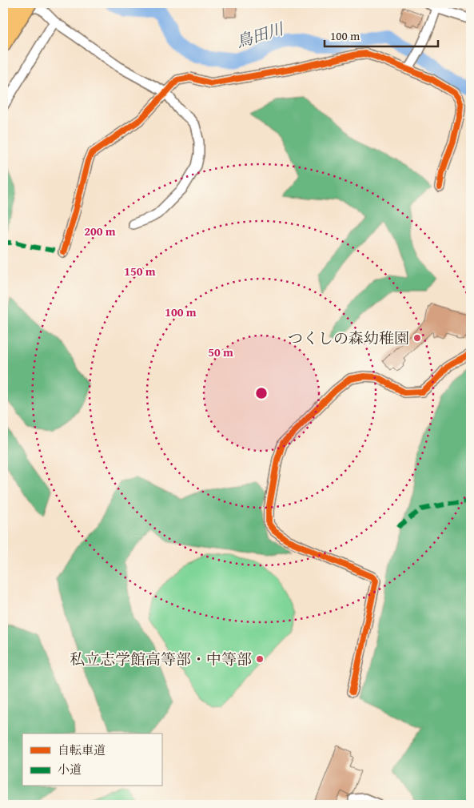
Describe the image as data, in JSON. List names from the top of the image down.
{
  "water": ["鳥田川"],
  "places": ["つくしの森幼稚園", "私立志学館高等部・中等部"],
  "legend": ["自転車道", "小道"],
  "scale_bar": "100 m",
  "rings": [
    "200 m",
    "150 m",
    "100 m",
    "50 m"
  ]
}
